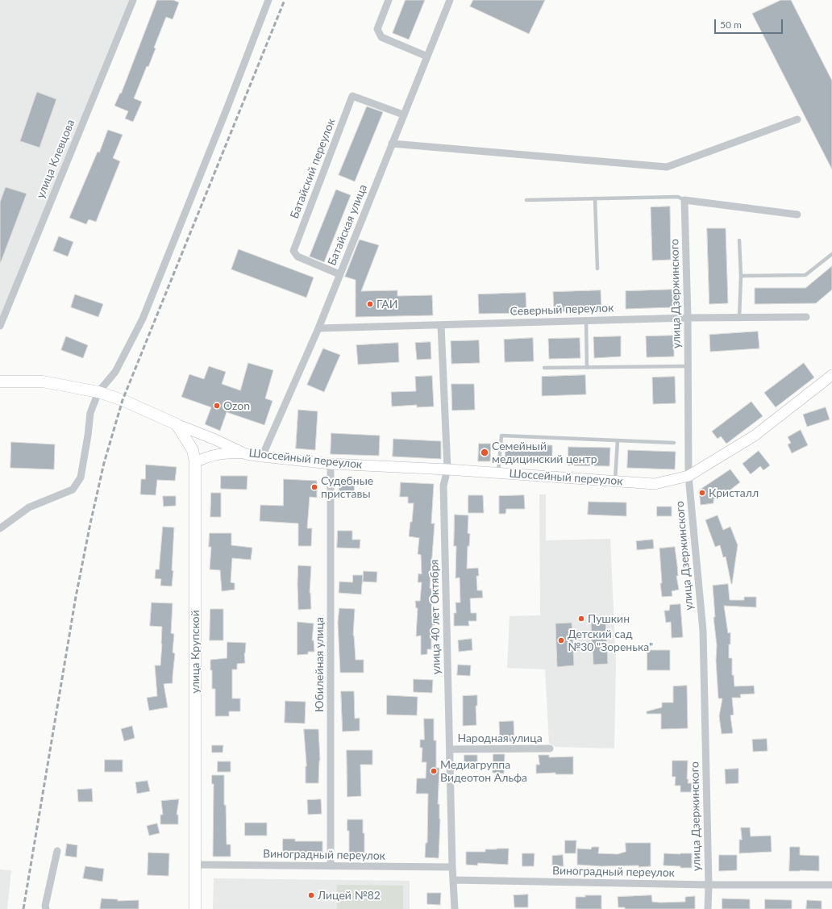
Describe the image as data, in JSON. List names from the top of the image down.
{
  "streets": {
    "main road": ["Шоссейный переулок", "улица Крупской"],
    "street": [
      "улица Клевцова",
      "Батайский переулок",
      "Батайская улица",
      "улица Дзержинского",
      "Северный переулок",
      "улица 40 лет Октября",
      "Юбилейная улица",
      "Народная улица",
      "Виноградный переулок"
    ]
  },
  "crossings": [
    ["Батайский переулок", "Батайская улица"],
    ["Батайская улица", "Северный переулок"],
    ["Батайская улица", "Шоссейный переулок"],
    ["улица Дзержинского", "Северный переулок"],
    ["улица Дзержинского", "Шоссейный переулок"],
    ["улица Дзержинского", "Виноградный переулок"],
    ["Северный переулок", "улица 40 лет Октября"],
    ["Шоссейный переулок", "улица 40 лет Октября"],
    ["Шоссейный переулок", "улица Крупской"],
    ["Шоссейный переулок", "Юбилейная улица"],
    ["улица 40 лет Октября", "Народная улица"],
    ["улица 40 лет Октября", "Виноградный переулок"],
    ["улица Крупской", "Виноградный переулок"],
    ["Юбилейная улица", "Виноградный переулок"]
  ],
  "places": [
    "ГАИ",
    "Ozon",
    "Семейный медицинский центр",
    "Судебные приставы",
    "Кристалл",
    "Пушкин",
    "Детский сад №30 \"Зоренька\"",
    "Медиагруппа Видеотон Альфа",
    "Лицей №82"
  ],
  "scale_bar": "50 m"
}
